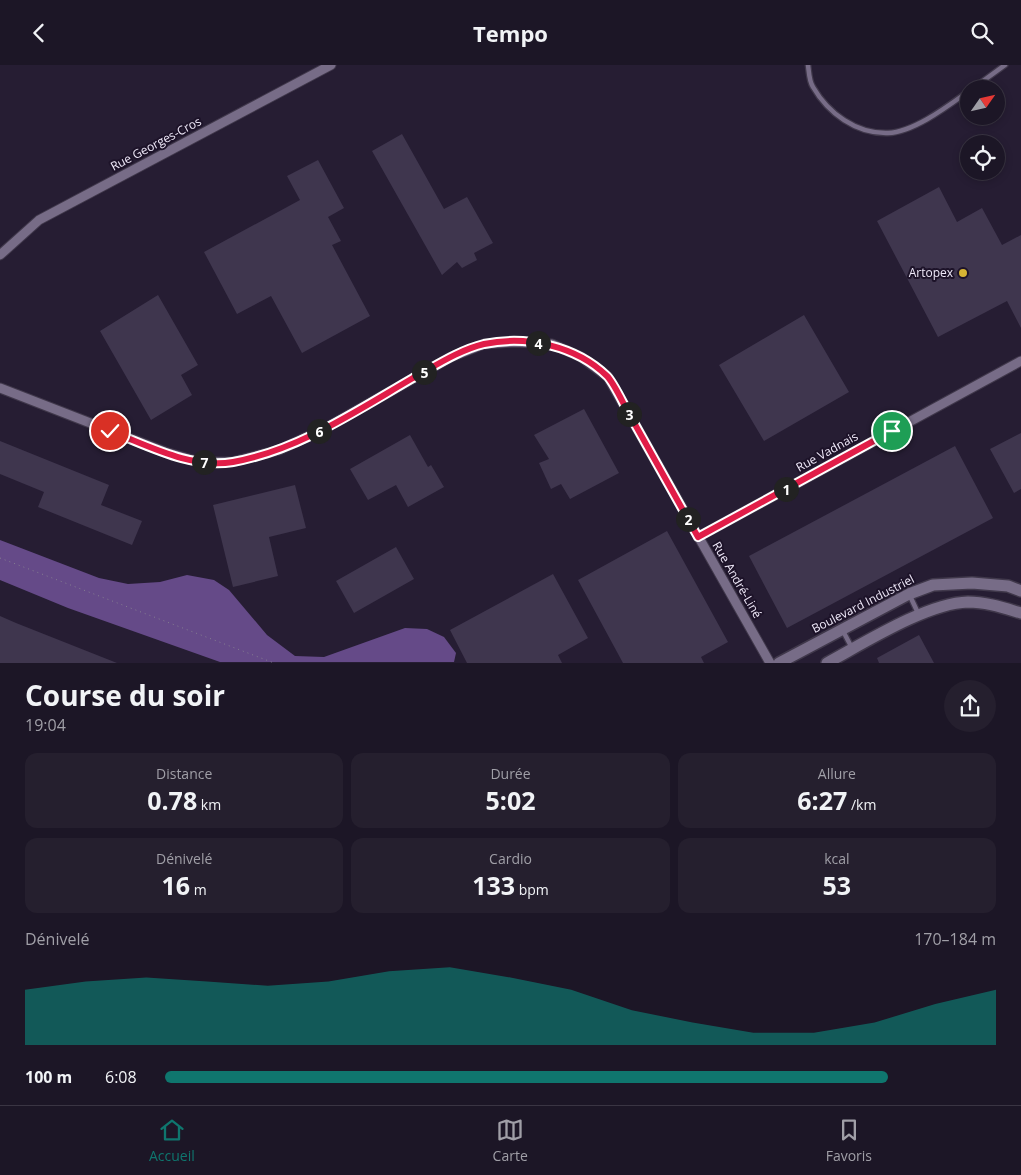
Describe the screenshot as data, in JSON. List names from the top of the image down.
{
  "streets": {
    "street": [
      "Rue Georges-Cros",
      "Rue Vadnais",
      "Rue André-Liné",
      "Boulevard Industriel"
    ]
  },
  "crossings": [
    ["Rue Vadnais", "Rue André-Liné"]
  ],
  "places": ["Artopex"],
  "north": "top right",
  "page": {
    "header": "Tempo",
    "pins": [
      "4",
      "5",
      "3",
      "6",
      "7",
      "1",
      "2"
    ],
    "heading": ["Course du soir", "19:04"],
    "stats": [
      ["Distance", "0.78 km"],
      ["Durée", "5:02"],
      ["Allure", "6:27 /km"],
      ["Dénivelé", "16 m"],
      ["Cardio", "133 bpm"],
      ["kcal", "53"]
    ],
    "chart": ["Dénivelé", "170–184 m"],
    "list": [
      {
        "name": "100 m",
        "note": "6:08"
      }
    ],
    "tabs": ["Accueil", "Carte", "Favoris"]
  }
}
